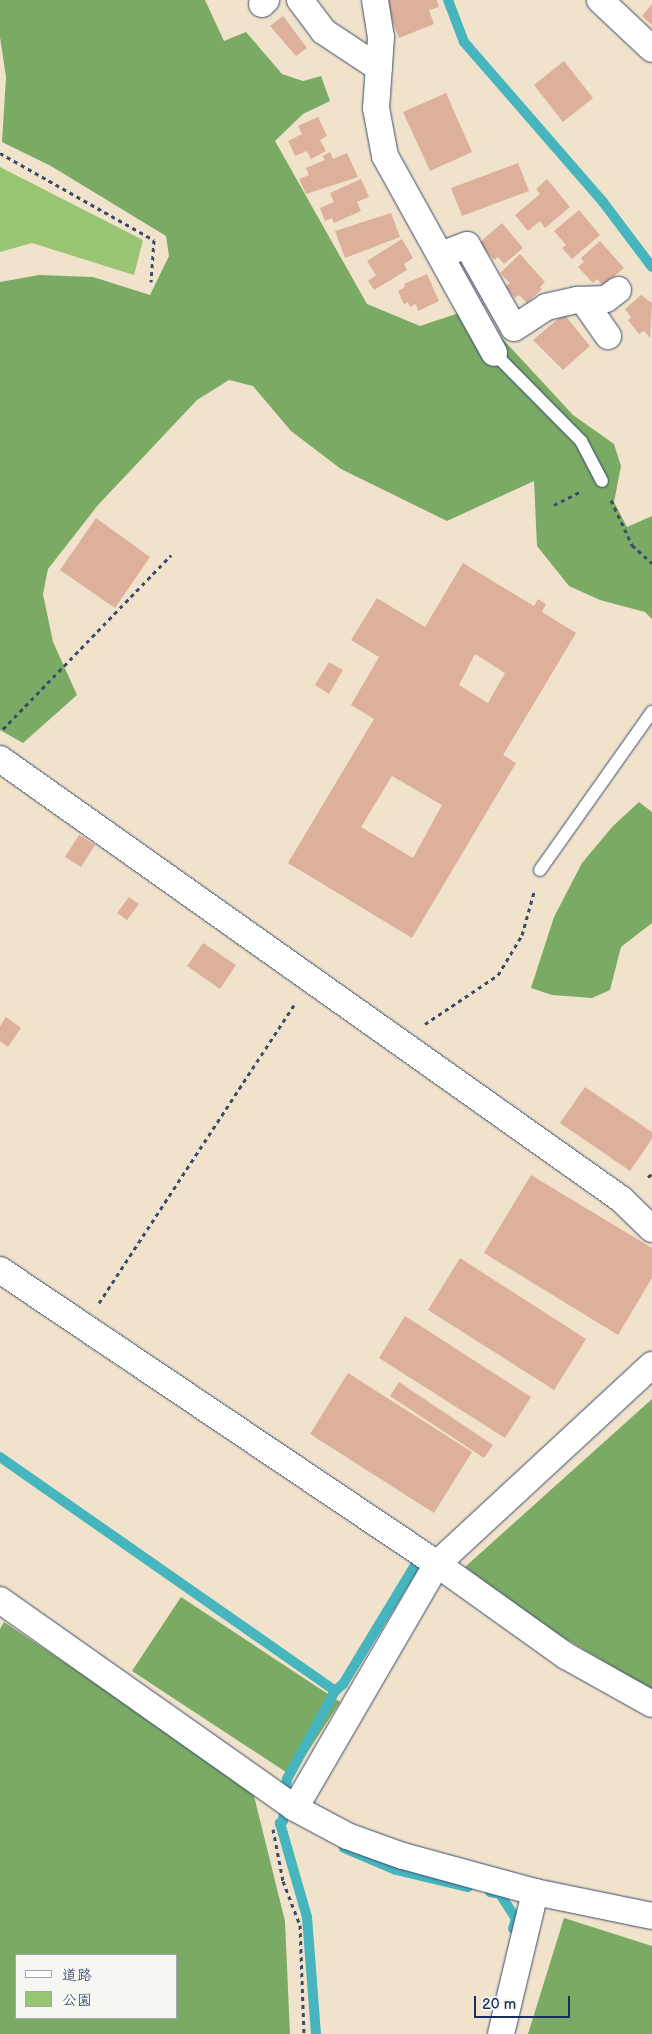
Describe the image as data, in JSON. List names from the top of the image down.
{
  "legend": ["道路", "公園"],
  "scale_bar": "20 m"
}
